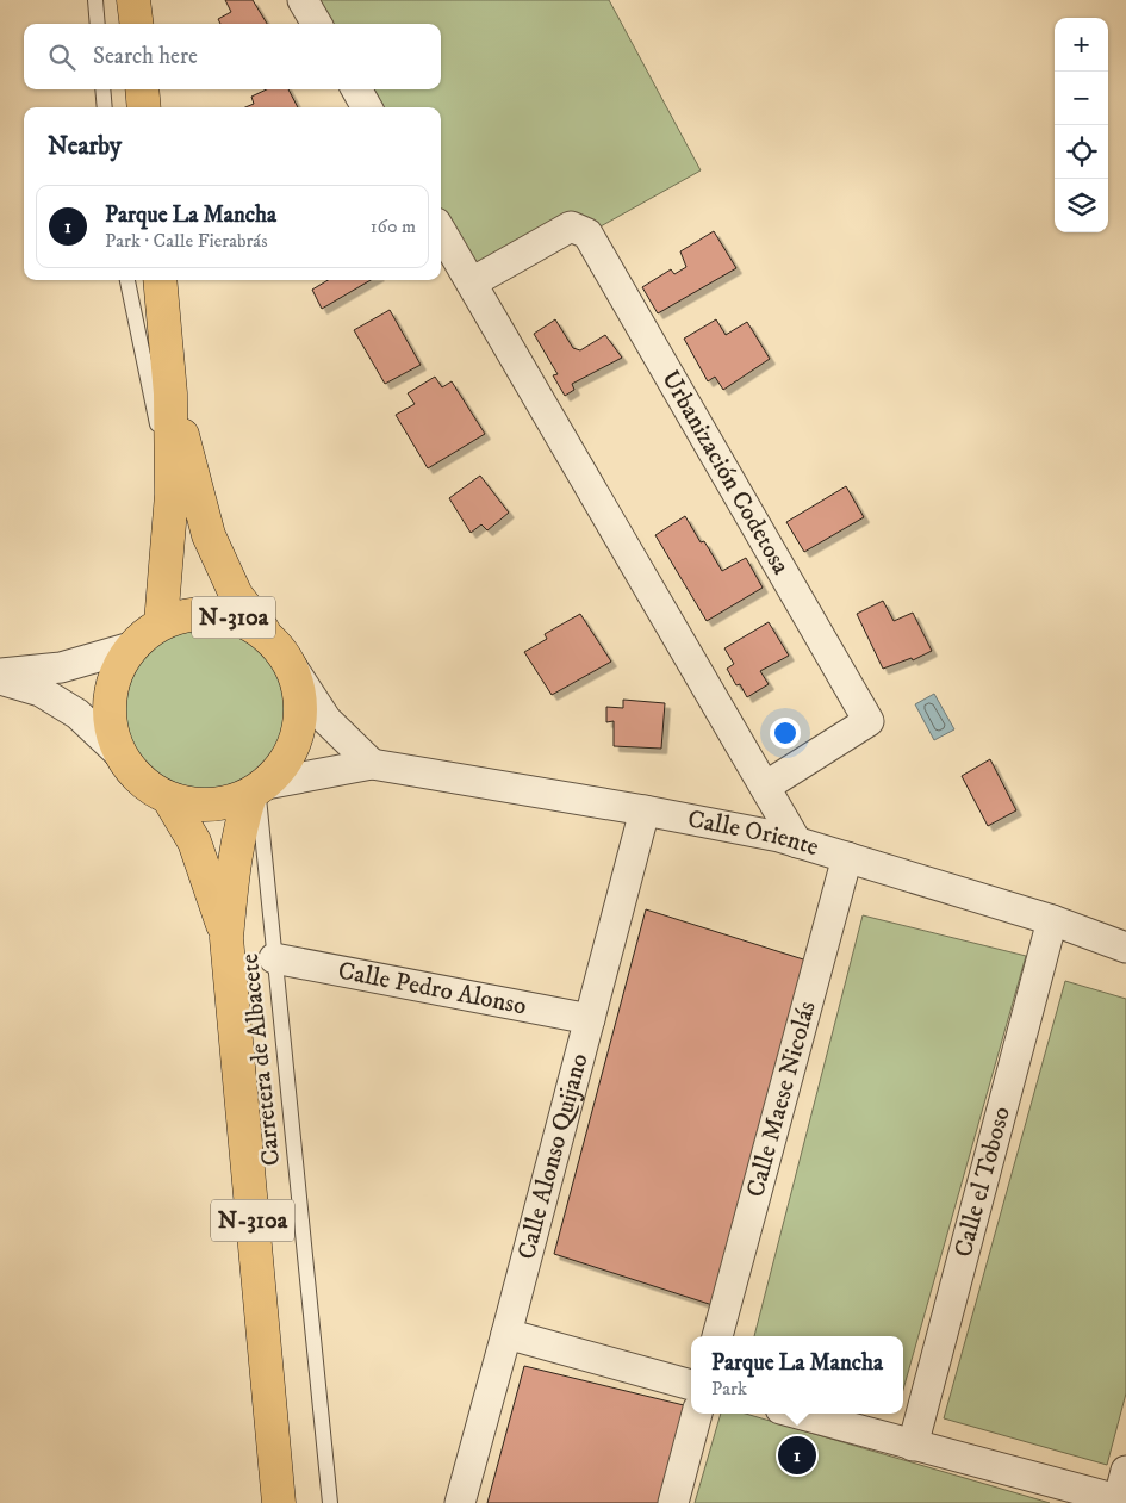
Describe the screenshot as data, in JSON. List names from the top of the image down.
{
  "streets": {
    "highway": ["N-310a"],
    "street": [
      "Urbanización Codetosa",
      "Calle Oriente",
      "Calle Pedro Alonso",
      "Calle Maese Nicolás",
      "Calle Alonso Quijano",
      "Calle el Toboso"
    ],
    "lane": ["Carretera de Albacete"]
  },
  "crossings": [
    ["N-310a", "Carretera de Albacete"],
    ["Calle Oriente", "Calle Maese Nicolás"],
    ["Calle Oriente", "Calle Alonso Quijano"],
    ["Calle Oriente", "Calle el Toboso"],
    ["Calle Pedro Alonso", "Carretera de Albacete"],
    ["Calle Pedro Alonso", "Calle Alonso Quijano"]
  ],
  "page": {
    "map_buttons": ["+", "−"],
    "search": "Search here",
    "heading": "Nearby",
    "list": [
      {
        "mark": "1",
        "name": "Parque La Mancha",
        "note": "Park · Calle Fierabrás",
        "value": "160 m"
      }
    ],
    "popup": ["Parque La Mancha", "Park"],
    "pins": "1"
  }
}
